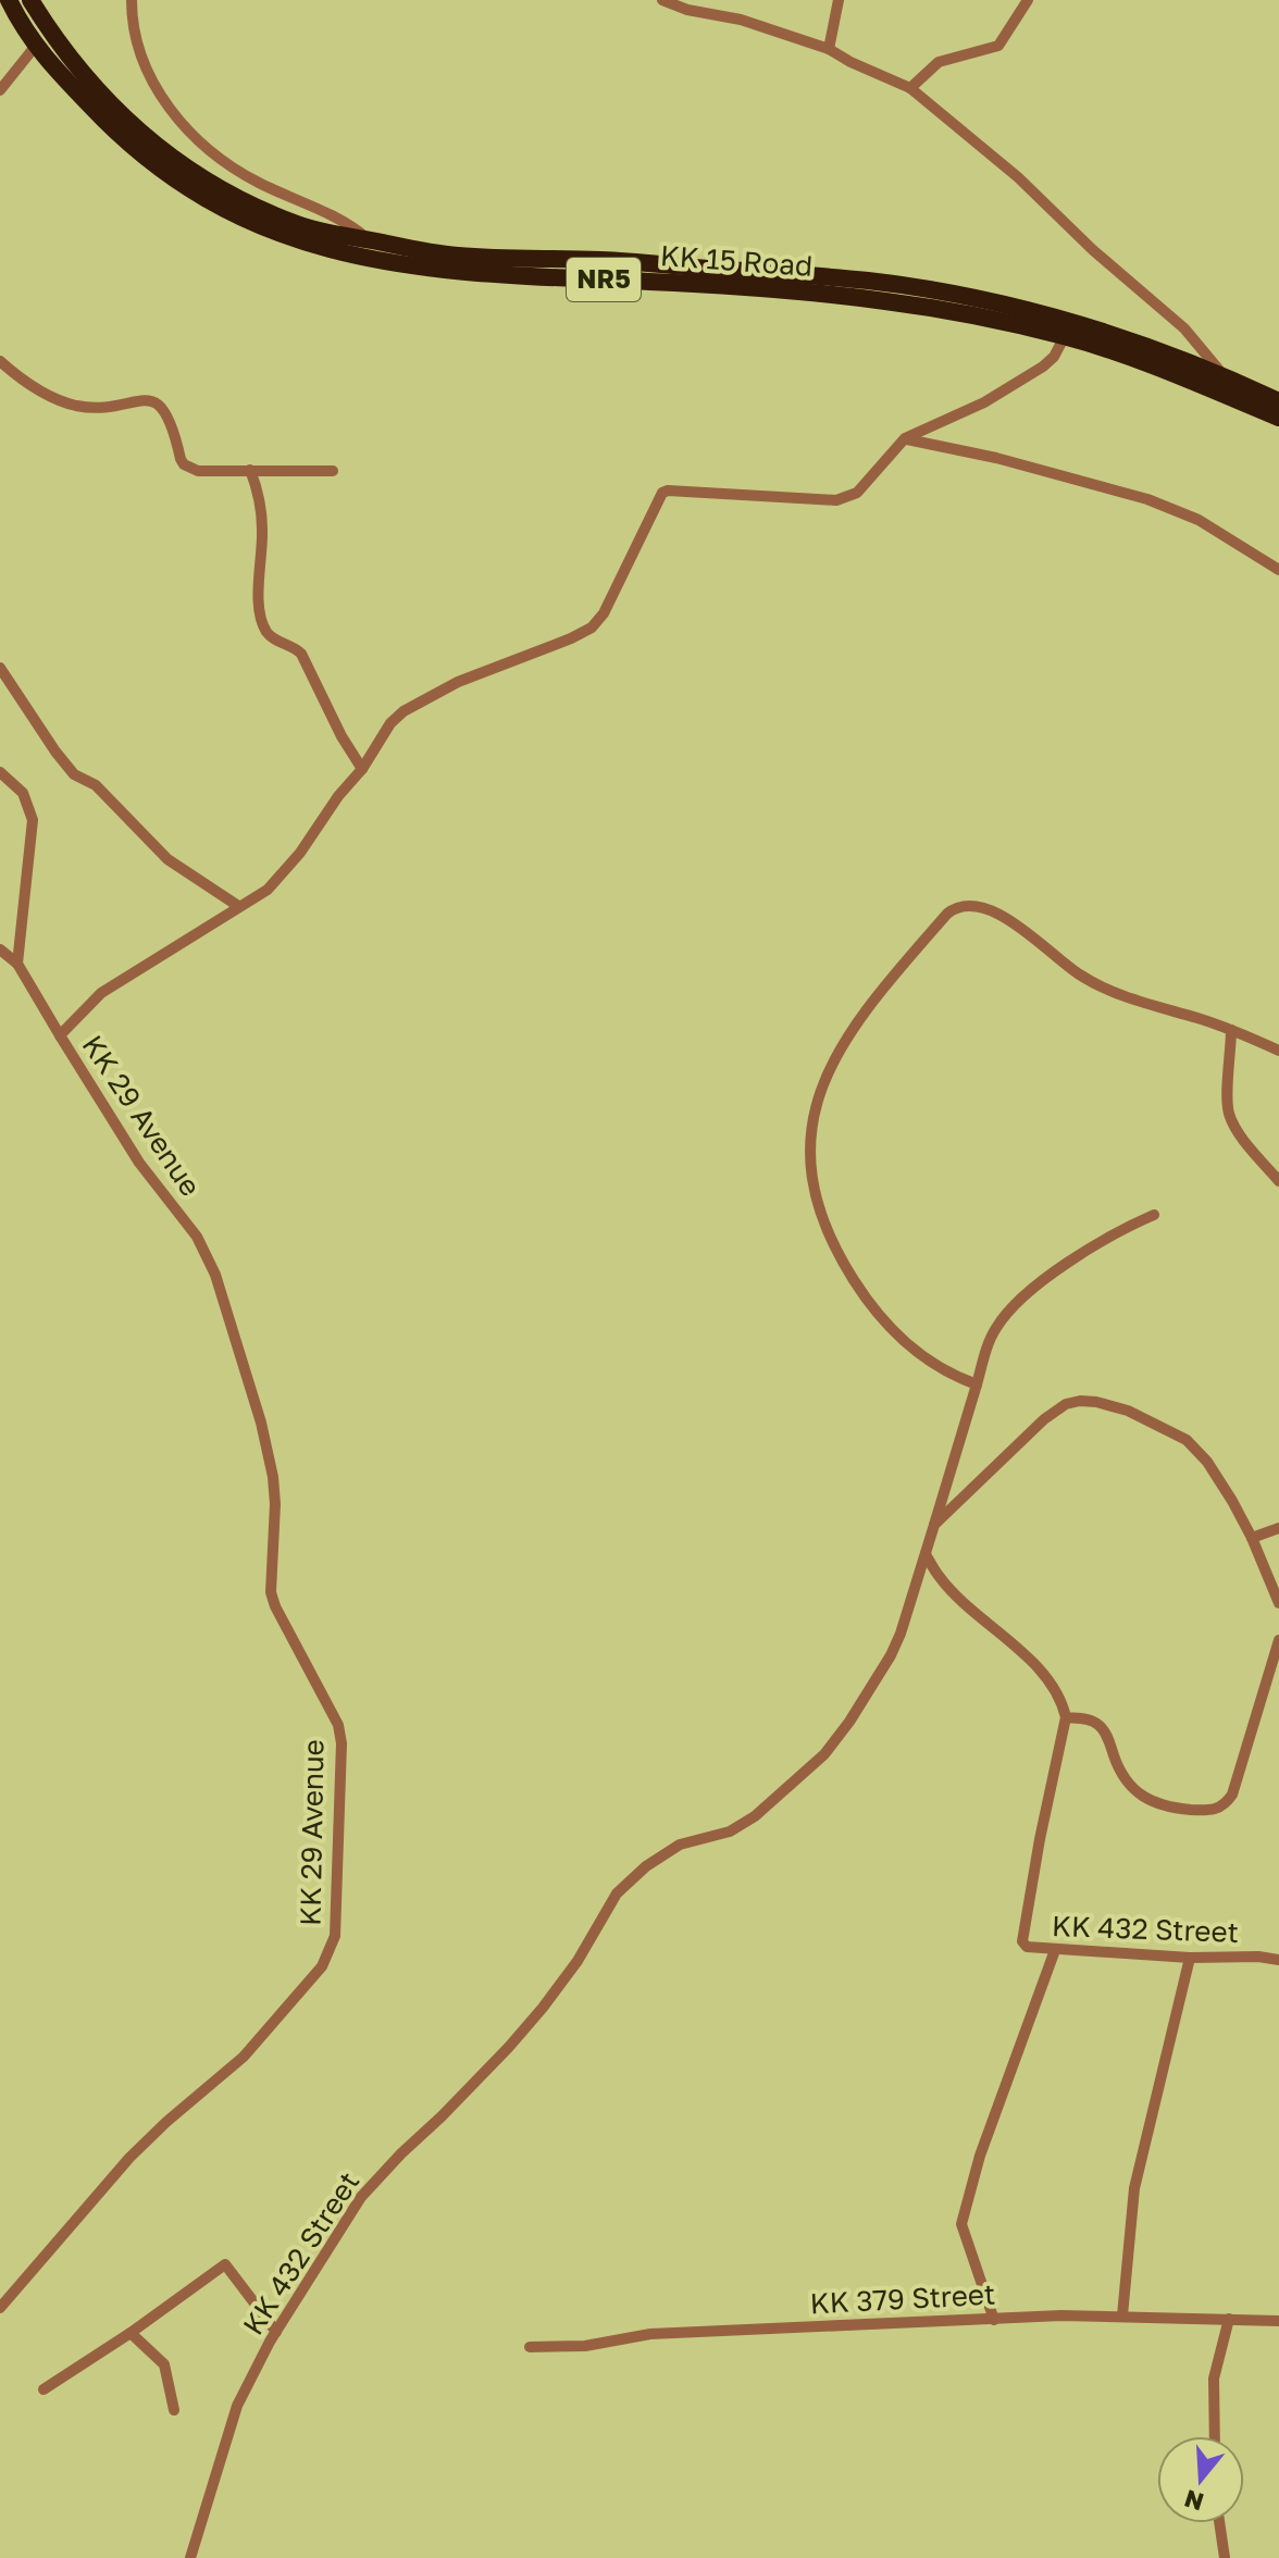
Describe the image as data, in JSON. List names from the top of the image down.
{
  "streets": {
    "highway": ["KK 15 Road", "NR5"],
    "street": ["KK 29 Avenue", "KK 432 Street", "KK 379 Street"]
  },
  "crossings": [
    ["KK 15 Road", "KK 29 Avenue"]
  ],
  "north": "bottom"
}
